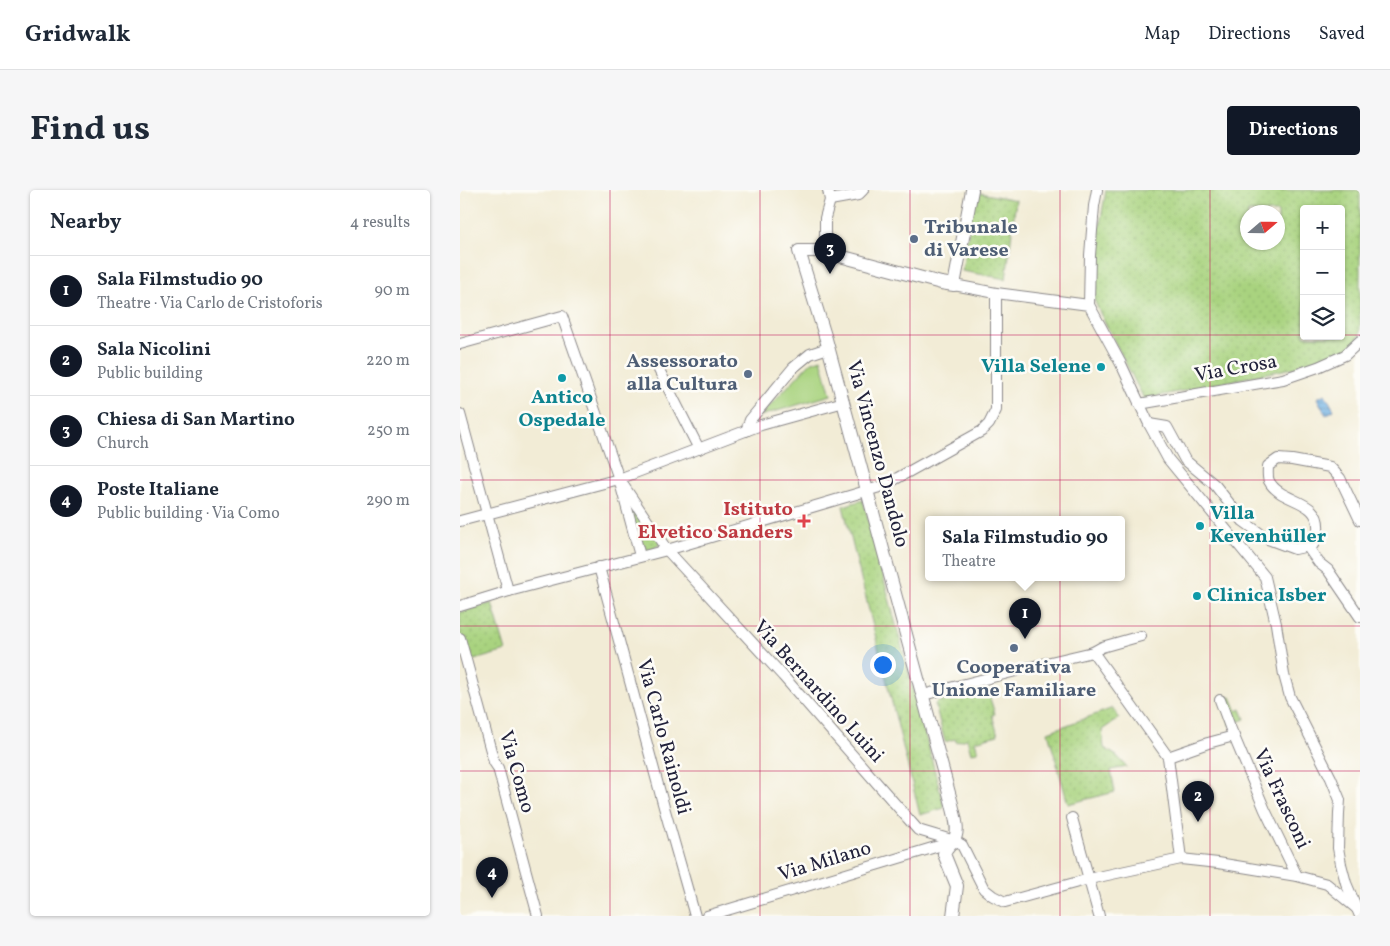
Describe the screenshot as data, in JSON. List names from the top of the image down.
{
  "streets": {
    "street": [
      "Via Crosa",
      "Via Vincenzo Dandolo",
      "Via Bernardino Luini",
      "Via Carlo Rainoldi",
      "Via Como",
      "Via Frasconi",
      "Via Milano"
    ]
  },
  "crossings": [
    ["Via Vincenzo Dandolo", "Via Bernardino Luini"],
    ["Via Vincenzo Dandolo", "Via Milano"],
    ["Via Bernardino Luini", "Via Milano"]
  ],
  "places": {
    "other": [
      "Tribunale di Varese",
      "Villa Selene",
      "Assessorato alla Cultura",
      "Antico Ospedale",
      "Villa Kevenhüller",
      "Clinica Isber",
      "Cooperativa Unione Familiare"
    ],
    "health": ["Istituto Elvetico Sanders"]
  },
  "north": "right",
  "page": {
    "header": "Gridwalk",
    "nav": ["Map", "Directions", "Saved"],
    "title": "Find us",
    "buttons": "Directions",
    "heading": ["Nearby", "4 results"],
    "map_buttons": ["+", "−"],
    "pins": [
      "3",
      "1",
      "2",
      "4"
    ],
    "list": [
      {
        "mark": "1",
        "name": "Sala Filmstudio 90",
        "note": "Theatre · Via Carlo de Cristoforis",
        "value": "90 m"
      },
      {
        "mark": "2",
        "name": "Sala Nicolini",
        "note": "Public building",
        "value": "220 m"
      },
      {
        "mark": "3",
        "name": "Chiesa di San Martino",
        "note": "Church",
        "value": "250 m"
      },
      {
        "mark": "4",
        "name": "Poste Italiane",
        "note": "Public building · Via Como",
        "value": "290 m"
      }
    ],
    "popup": ["Sala Filmstudio 90", "Theatre"]
  }
}
